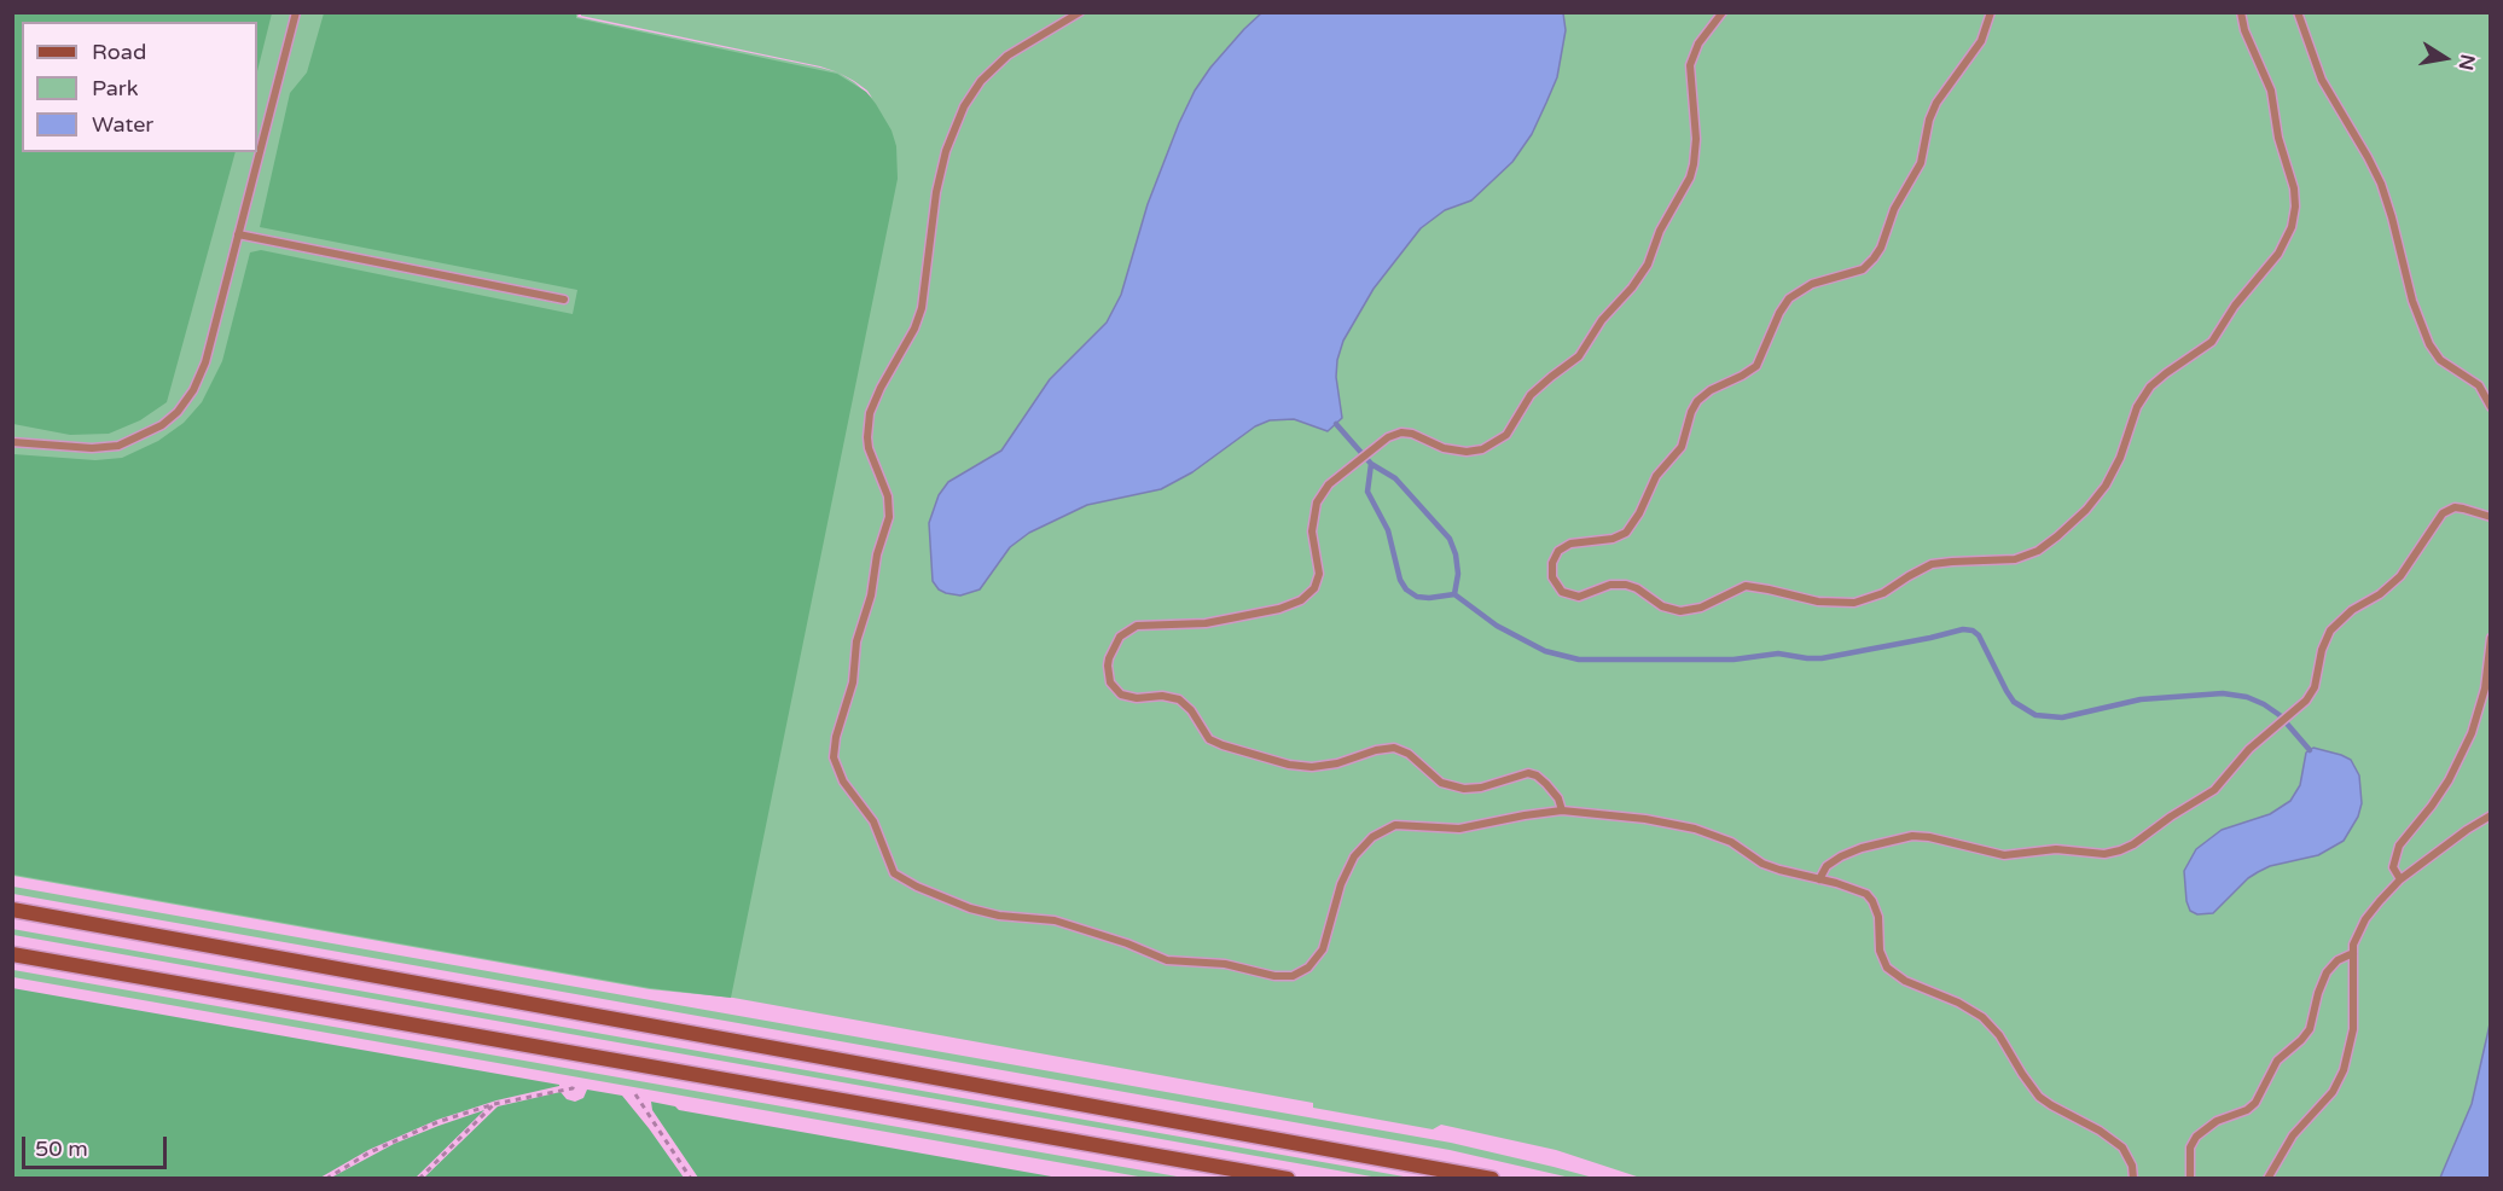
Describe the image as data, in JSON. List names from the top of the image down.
{
  "legend": ["Road", "Park", "Water"],
  "scale_bar": "50 m",
  "north": "right"
}
